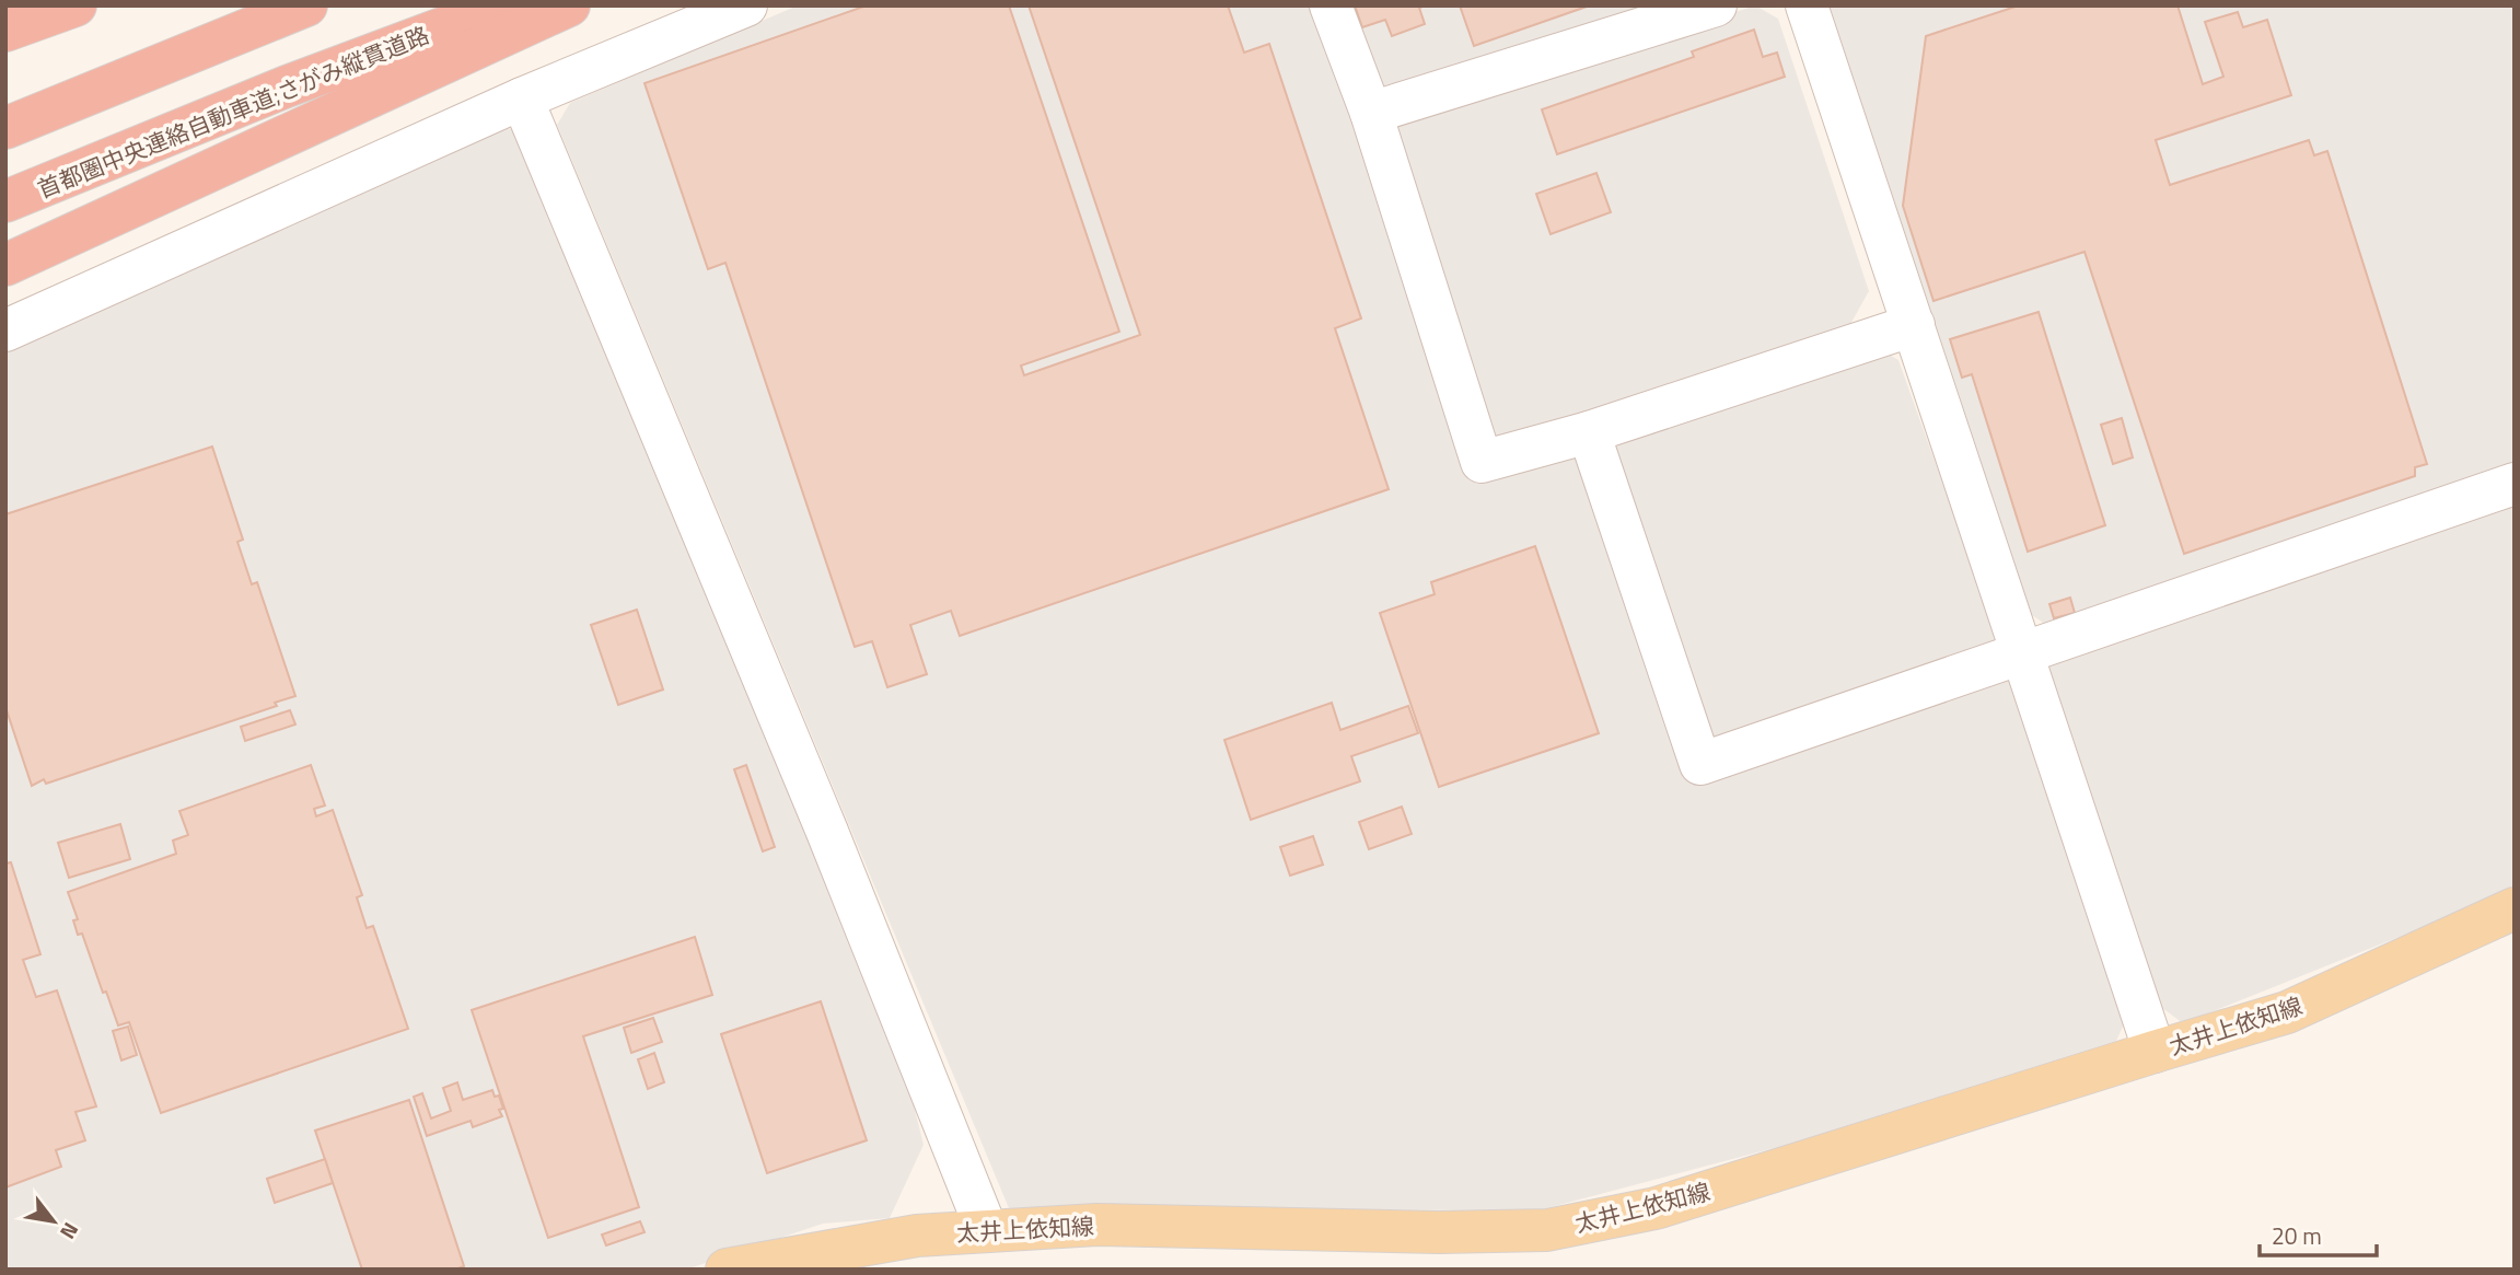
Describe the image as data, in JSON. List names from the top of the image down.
{
  "streets": {
    "highway": ["首都圏中央連絡自動車道;さがみ縦貫道路"],
    "main road": ["太井上依知線"]
  },
  "scale_bar": "20 m",
  "north": "bottom right"
}
